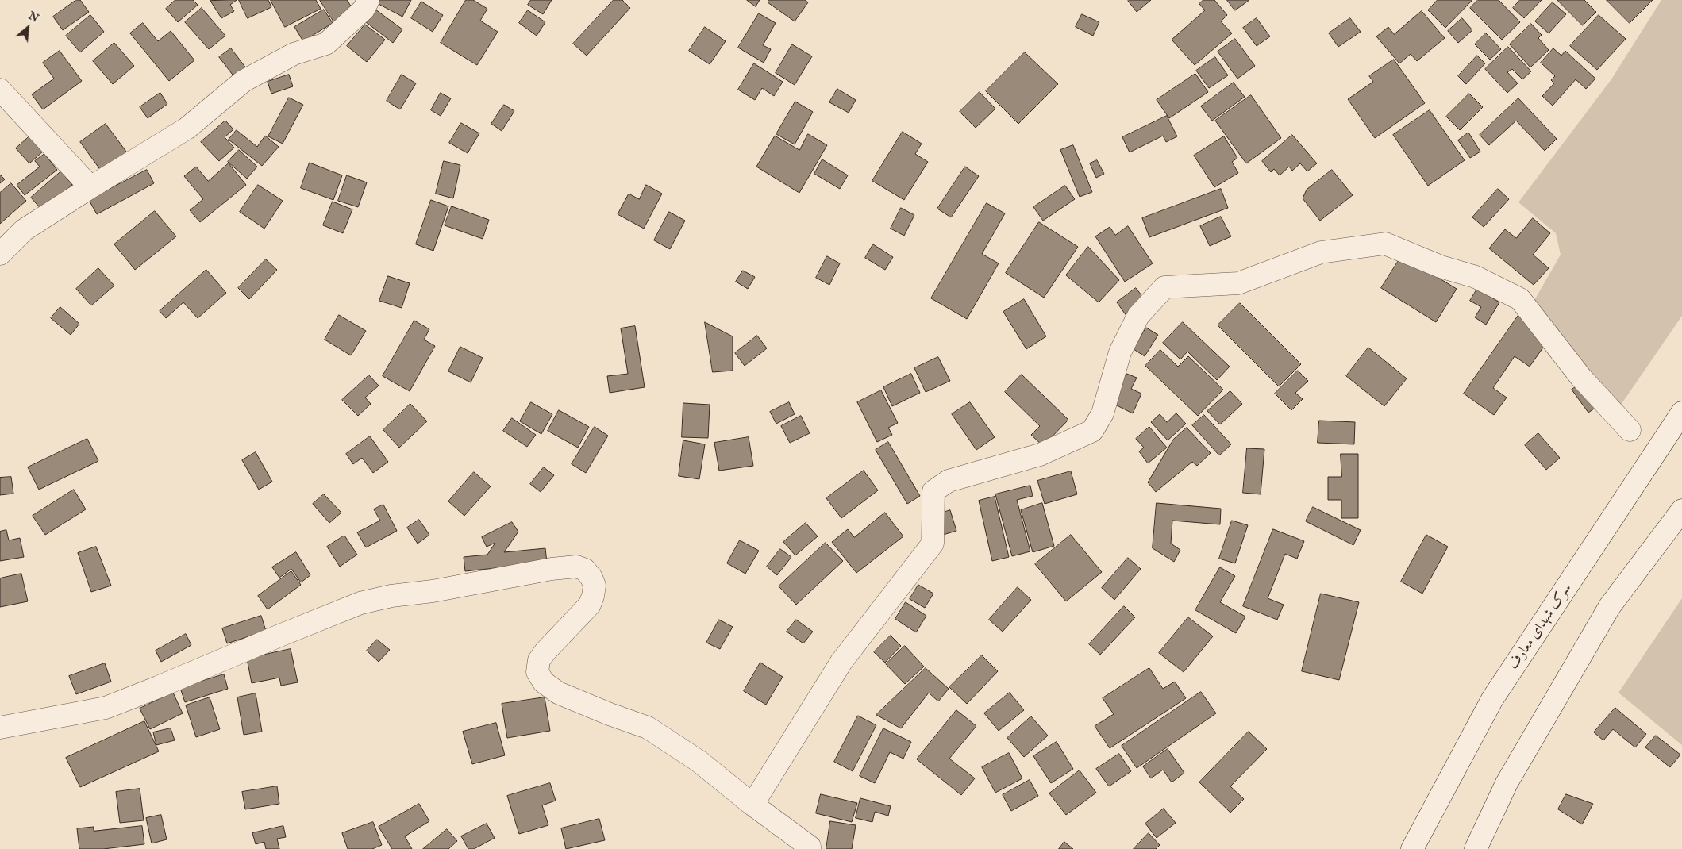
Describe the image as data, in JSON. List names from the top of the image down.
{
  "streets": {
    "street": ["سرک شهدای معارف"]
  },
  "north": "top right"
}
